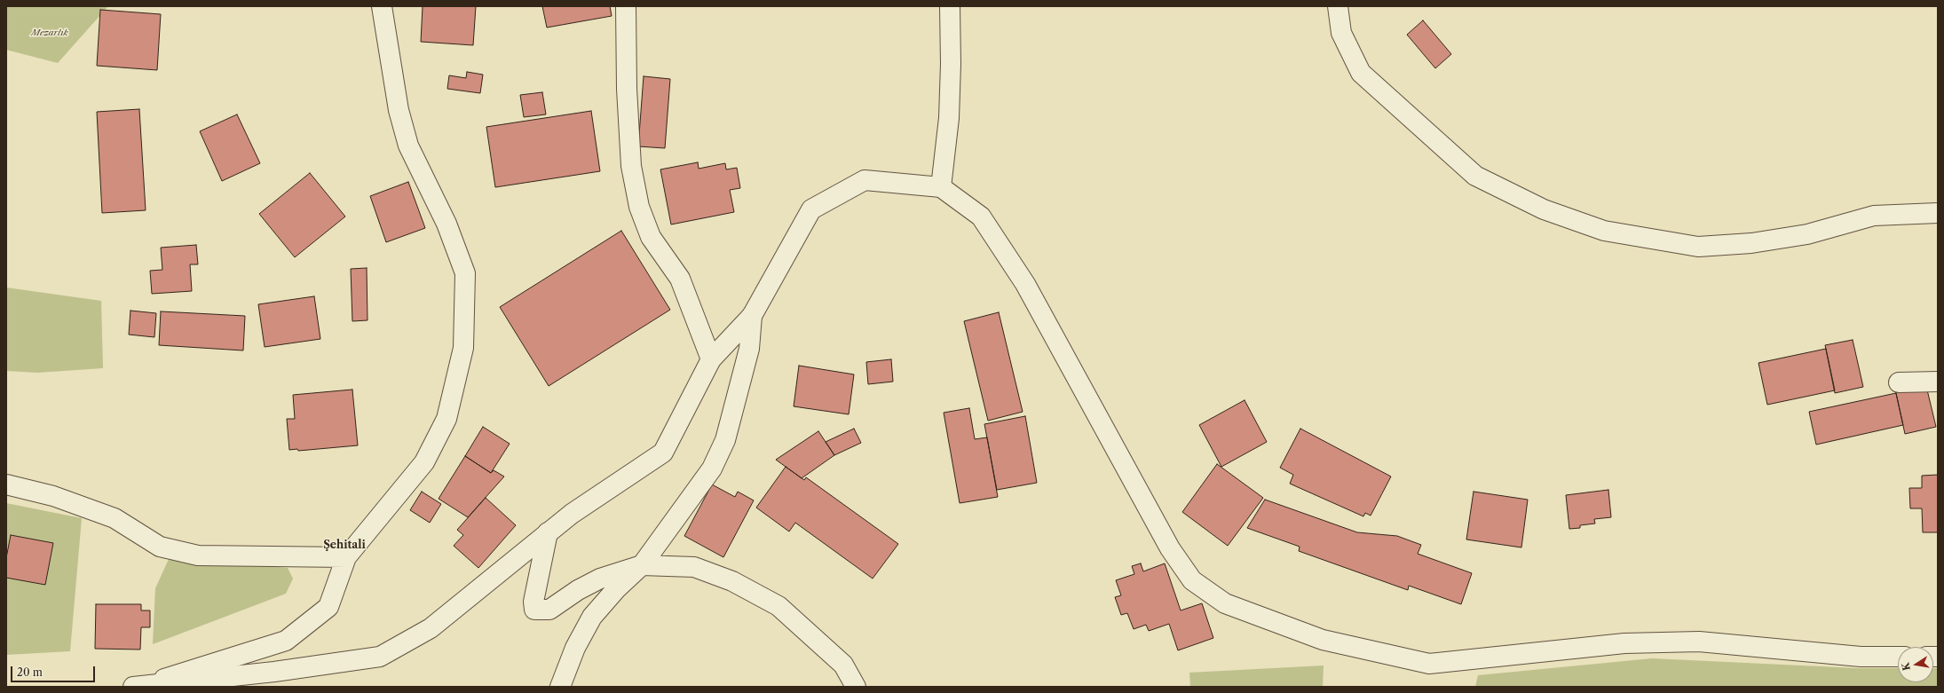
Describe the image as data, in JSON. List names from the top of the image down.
{
  "districts": ["Şehitali"],
  "parks": ["Mezarlık"],
  "scale_bar": "20 m",
  "north": "left"
}
